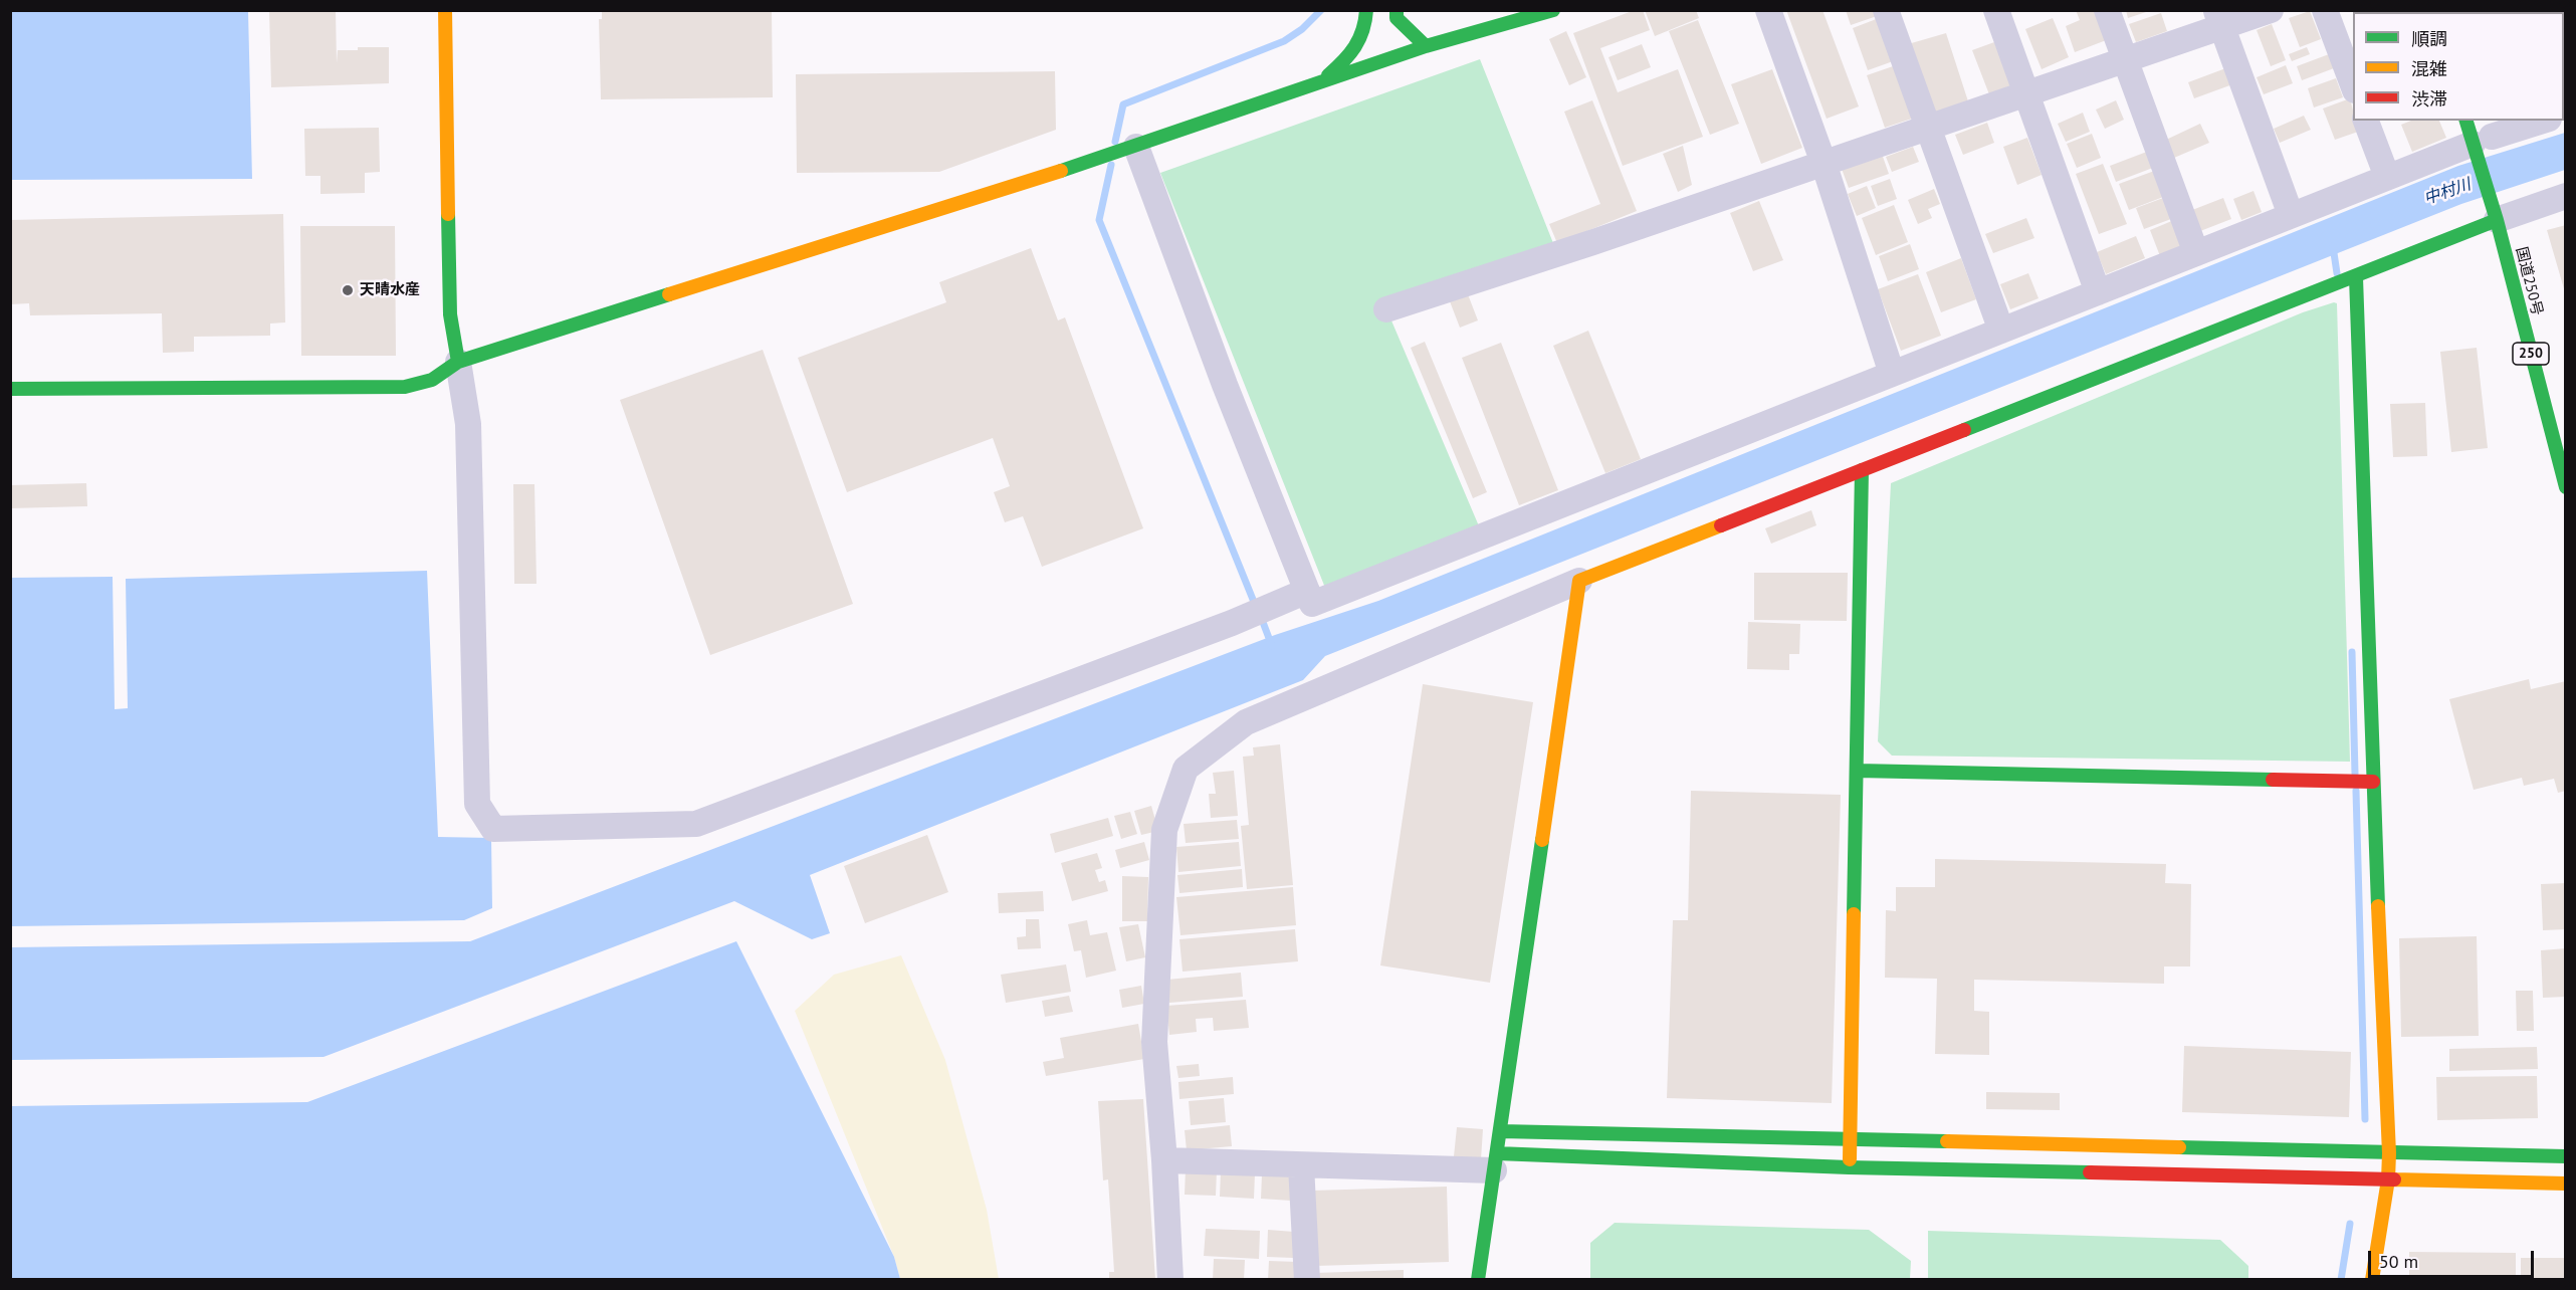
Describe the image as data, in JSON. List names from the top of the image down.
{
  "streets": {
    "main road": ["国道250号", "250"]
  },
  "water": ["中村川"],
  "places": ["天晴水産"],
  "legend": ["順調", "混雑", "渋滞"],
  "scale_bar": "50 m"
}
